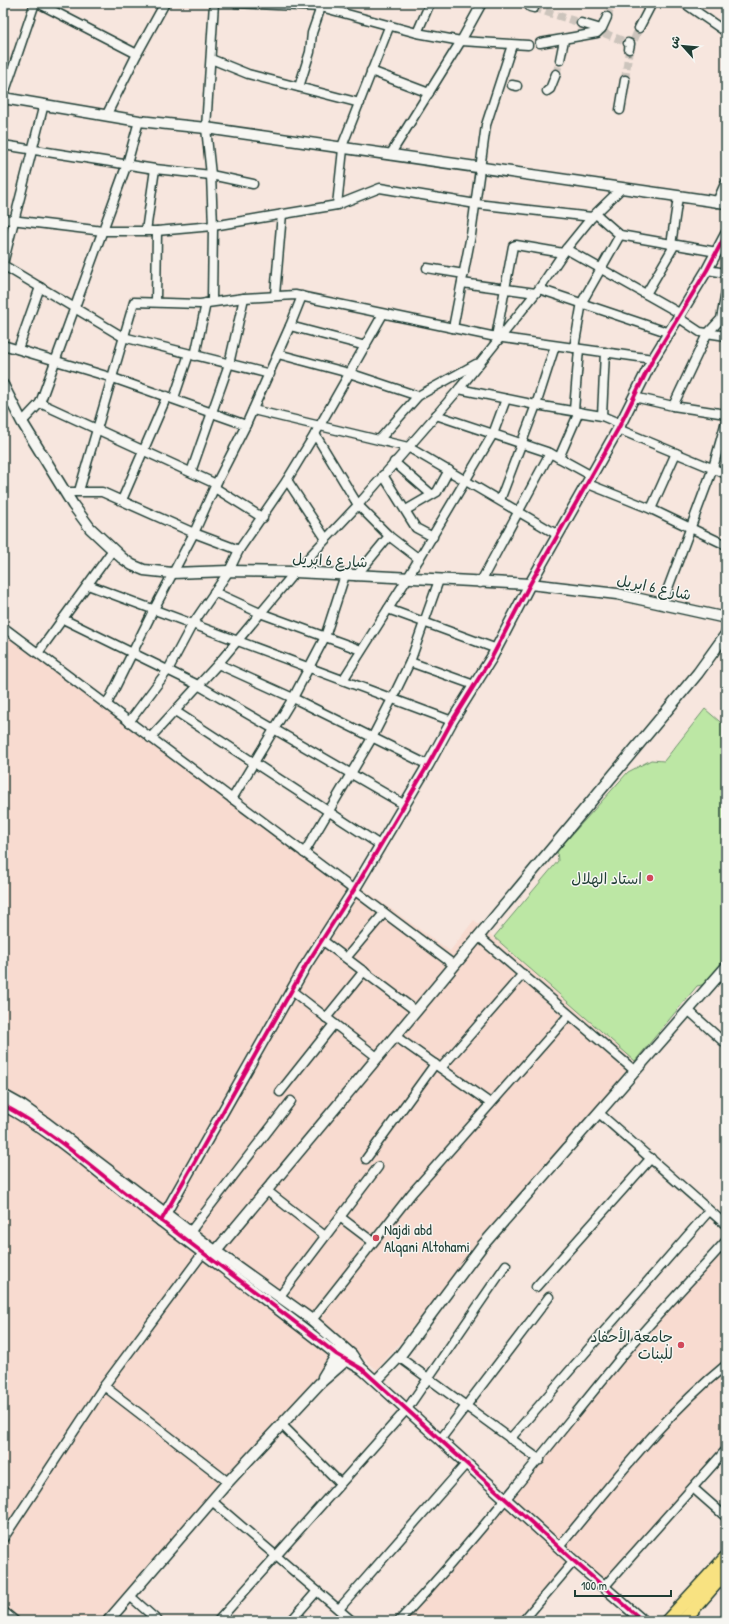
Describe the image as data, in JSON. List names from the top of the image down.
{
  "streets": {
    "street": ["شارع 6 ابريل"]
  },
  "places": ["استاد الهلال", "Najdi abd Alqani Altohami", "جامعة الأحفاد للبنات"],
  "scale_bar": "100 m",
  "north": "top left"
}
